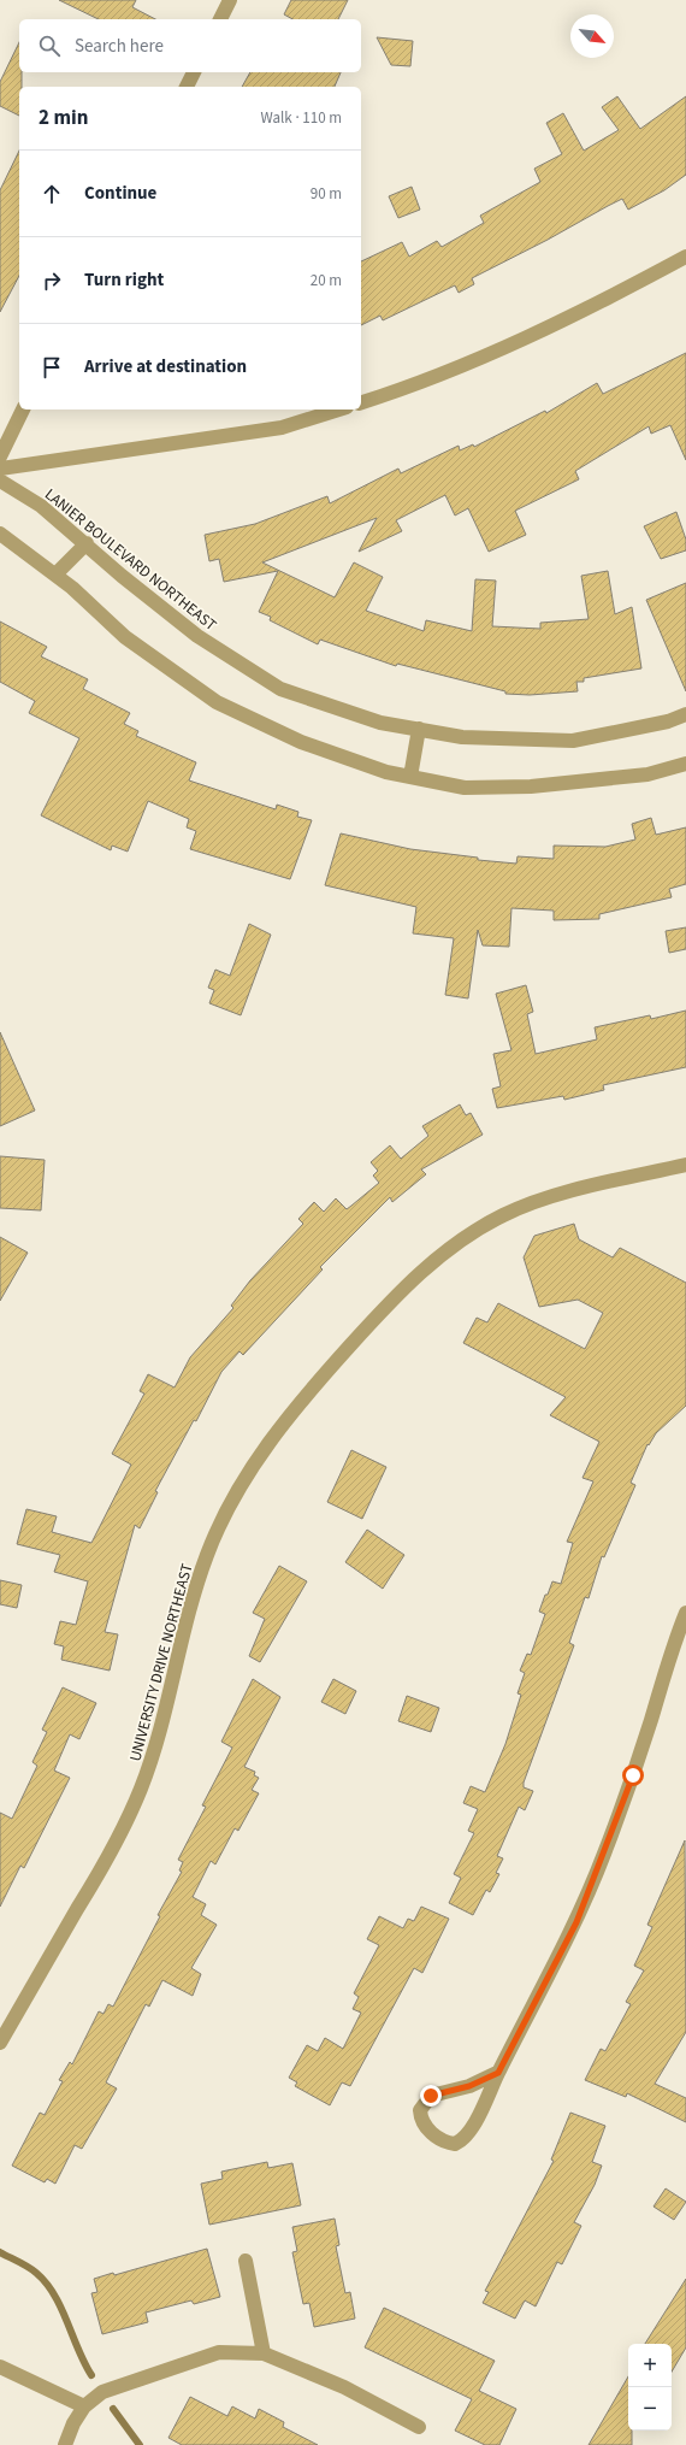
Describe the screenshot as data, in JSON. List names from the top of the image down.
{
  "streets": {
    "street": ["LANIER BOULEVARD NORTHEAST", "UNIVERSITY DRIVE NORTHEAST"]
  },
  "north": "bottom right",
  "page": {
    "search": "Search here",
    "heading": ["2 min", "Walk · 110 m"],
    "list": [
      ["Continue", "90 m"],
      ["Turn right", "20 m"],
      "Arrive at destination"
    ],
    "map_buttons": ["+", "−"]
  }
}
